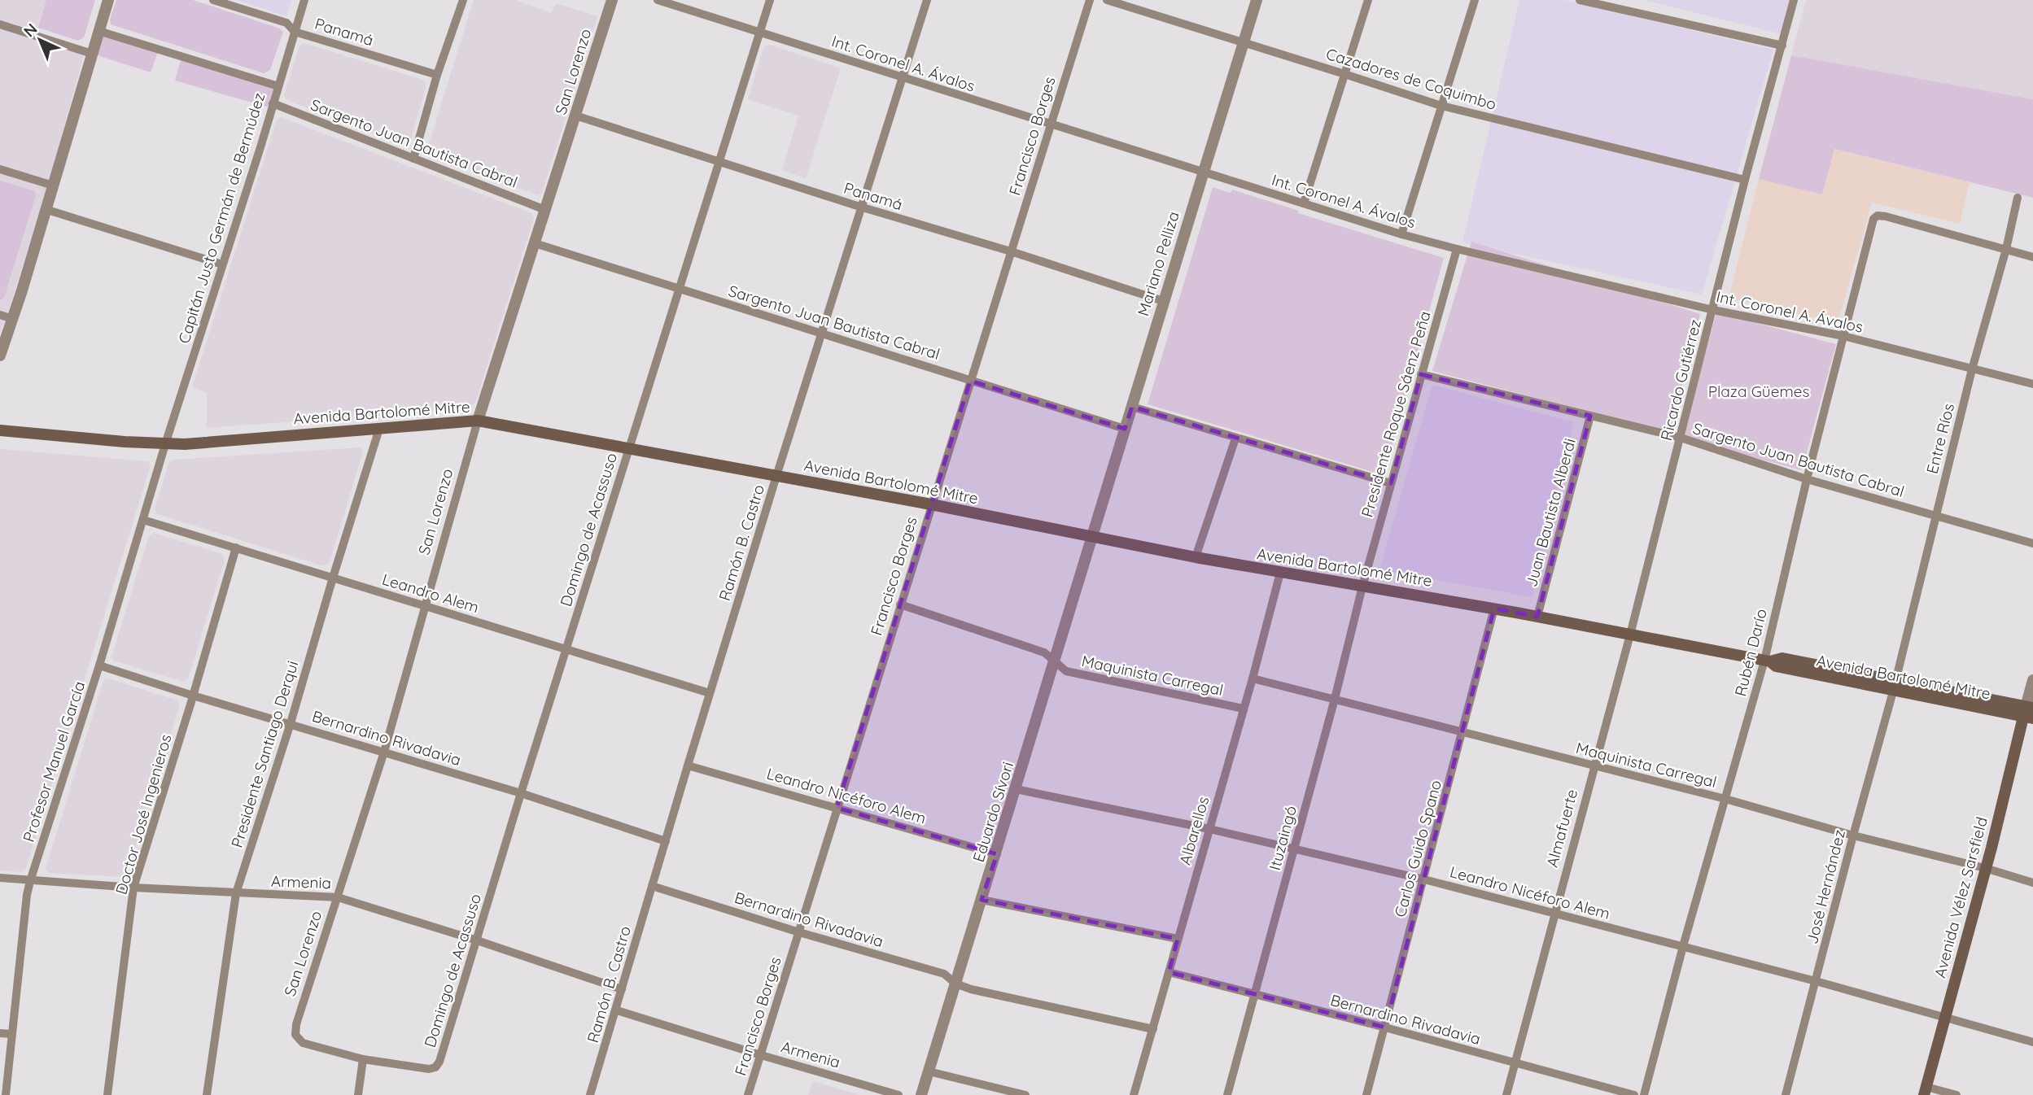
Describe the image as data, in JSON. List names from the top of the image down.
{
  "streets": {
    "main road": ["Avenida Bartolomé Mitre", "Avenida Vélez Sarsfield"],
    "street": [
      "Panamá",
      "Int. Coronel A. Ávalos",
      "San Lorenzo",
      "Cazadores de Coquimbo",
      "Francisco Borges",
      "Sargento Juan Bautista Cabral",
      "Capitán Justo Germán de Bermúdez",
      "Mariano Pelliza",
      "Ricardo Gutiérrez",
      "Presidente Roque Sáenz Peña",
      "Entre Ríos",
      "Juan Bautista Alberdi",
      "Domingo de Acassuso",
      "Ramón B. Castro",
      "Leandro Alem",
      "Rubén Darío",
      "Maquinista Carregal",
      "Bernardino Rivadavia",
      "Presidente Santiago Derqui",
      "Profesor Manuel García",
      "Leandro Nicéforo Alem",
      "Eduardo Sívori",
      "Doctor José Ingenieros",
      "Almafuerte",
      "Albarellos",
      "Ituzaingó",
      "Carlos Guido Spano",
      "Armenia",
      "José Hernández"
    ]
  },
  "crossings": [
    ["Panamá", "San Lorenzo"],
    ["Panamá", "Francisco Borges"],
    ["Panamá", "Capitán Justo Germán de Bermúdez"],
    ["Panamá", "Mariano Pelliza"],
    ["Panamá", "Domingo de Acassuso"],
    ["Panamá", "Ramón B. Castro"],
    ["Int. Coronel A. Ávalos", "Francisco Borges"],
    ["Int. Coronel A. Ávalos", "Mariano Pelliza"],
    ["Int. Coronel A. Ávalos", "Ricardo Gutiérrez"],
    ["Int. Coronel A. Ávalos", "Presidente Roque Sáenz Peña"],
    ["Int. Coronel A. Ávalos", "Entre Ríos"],
    ["Int. Coronel A. Ávalos", "Domingo de Acassuso"],
    ["Int. Coronel A. Ávalos", "Ramón B. Castro"],
    ["Int. Coronel A. Ávalos", "Rubén Darío"],
    ["San Lorenzo", "Sargento Juan Bautista Cabral"],
    ["San Lorenzo", "Avenida Bartolomé Mitre"],
    ["San Lorenzo", "Domingo de Acassuso"],
    ["San Lorenzo", "Leandro Alem"],
    ["San Lorenzo", "Bernardino Rivadavia"],
    ["San Lorenzo", "Armenia"],
    ["Cazadores de Coquimbo", "Mariano Pelliza"],
    ["Cazadores de Coquimbo", "Ricardo Gutiérrez"],
    ["Francisco Borges", "Sargento Juan Bautista Cabral"],
    ["Francisco Borges", "Avenida Bartolomé Mitre"],
    ["Francisco Borges", "Maquinista Carregal"],
    ["Francisco Borges", "Bernardino Rivadavia"],
    ["Francisco Borges", "Leandro Nicéforo Alem"],
    ["Francisco Borges", "Armenia"],
    ["Sargento Juan Bautista Cabral", "Capitán Justo Germán de Bermúdez"],
    ["Sargento Juan Bautista Cabral", "Mariano Pelliza"],
    ["Sargento Juan Bautista Cabral", "Ricardo Gutiérrez"],
    ["Sargento Juan Bautista Cabral", "Presidente Roque Sáenz Peña"],
    ["Sargento Juan Bautista Cabral", "Entre Ríos"],
    ["Sargento Juan Bautista Cabral", "Juan Bautista Alberdi"],
    ["Sargento Juan Bautista Cabral", "Domingo de Acassuso"],
    ["Sargento Juan Bautista Cabral", "Ramón B. Castro"],
    ["Sargento Juan Bautista Cabral", "Rubén Darío"],
    ["Capitán Justo Germán de Bermúdez", "Avenida Bartolomé Mitre"],
    ["Capitán Justo Germán de Bermúdez", "Profesor Manuel García"],
    ["Mariano Pelliza", "Avenida Bartolomé Mitre"],
    ["Mariano Pelliza", "Eduardo Sívori"],
    ["Ricardo Gutiérrez", "Avenida Bartolomé Mitre"],
    ["Ricardo Gutiérrez", "Almafuerte"],
    ["Avenida Bartolomé Mitre", "Presidente Roque Sáenz Peña"],
    ["Avenida Bartolomé Mitre", "Entre Ríos"],
    ["Avenida Bartolomé Mitre", "Juan Bautista Alberdi"],
    ["Avenida Bartolomé Mitre", "Domingo de Acassuso"],
    ["Avenida Bartolomé Mitre", "Ramón B. Castro"],
    ["Avenida Bartolomé Mitre", "Rubén Darío"],
    ["Avenida Bartolomé Mitre", "Presidente Santiago Derqui"],
    ["Avenida Bartolomé Mitre", "Profesor Manuel García"],
    ["Avenida Bartolomé Mitre", "Eduardo Sívori"],
    ["Avenida Bartolomé Mitre", "Almafuerte"],
    ["Avenida Bartolomé Mitre", "Albarellos"],
    ["Avenida Bartolomé Mitre", "Ituzaingó"],
    ["Avenida Bartolomé Mitre", "Carlos Guido Spano"],
    ["Avenida Bartolomé Mitre", "José Hernández"],
    ["Avenida Bartolomé Mitre", "Avenida Vélez Sarsfield"],
    ["Presidente Roque Sáenz Peña", "Ituzaingó"],
    ["Entre Ríos", "Rubén Darío"],
    ["Entre Ríos", "José Hernández"],
    ["Domingo de Acassuso", "Leandro Alem"],
    ["Domingo de Acassuso", "Bernardino Rivadavia"],
    ["Domingo de Acassuso", "Armenia"],
    ["Ramón B. Castro", "Leandro Alem"],
    ["Ramón B. Castro", "Bernardino Rivadavia"],
    ["Ramón B. Castro", "Leandro Nicéforo Alem"],
    ["Ramón B. Castro", "Armenia"],
    ["Leandro Alem", "Presidente Santiago Derqui"],
    ["Leandro Alem", "Profesor Manuel García"],
    ["Leandro Alem", "Doctor José Ingenieros"],
    ["Rubén Darío", "Maquinista Carregal"],
    ["Rubén Darío", "Leandro Nicéforo Alem"],
    ["Maquinista Carregal", "Eduardo Sívori"],
    ["Maquinista Carregal", "Almafuerte"],
    ["Maquinista Carregal", "Albarellos"],
    ["Maquinista Carregal", "Ituzaingó"],
    ["Maquinista Carregal", "Carlos Guido Spano"],
    ["Maquinista Carregal", "José Hernández"],
    ["Maquinista Carregal", "Avenida Vélez Sarsfield"],
    ["Bernardino Rivadavia", "Presidente Santiago Derqui"],
    ["Bernardino Rivadavia", "Profesor Manuel García"],
    ["Bernardino Rivadavia", "Eduardo Sívori"],
    ["Bernardino Rivadavia", "Doctor José Ingenieros"],
    ["Bernardino Rivadavia", "Almafuerte"],
    ["Bernardino Rivadavia", "Albarellos"],
    ["Bernardino Rivadavia", "Ituzaingó"],
    ["Bernardino Rivadavia", "Carlos Guido Spano"],
    ["Presidente Santiago Derqui", "Armenia"],
    ["Profesor Manuel García", "Armenia"],
    ["Leandro Nicéforo Alem", "Eduardo Sívori"],
    ["Leandro Nicéforo Alem", "Almafuerte"],
    ["Leandro Nicéforo Alem", "Albarellos"],
    ["Leandro Nicéforo Alem", "Ituzaingó"],
    ["Leandro Nicéforo Alem", "Carlos Guido Spano"],
    ["Leandro Nicéforo Alem", "José Hernández"],
    ["Leandro Nicéforo Alem", "Avenida Vélez Sarsfield"],
    ["Doctor José Ingenieros", "Armenia"]
  ],
  "parks": ["Plaza Güemes"],
  "north": "top left"
}
